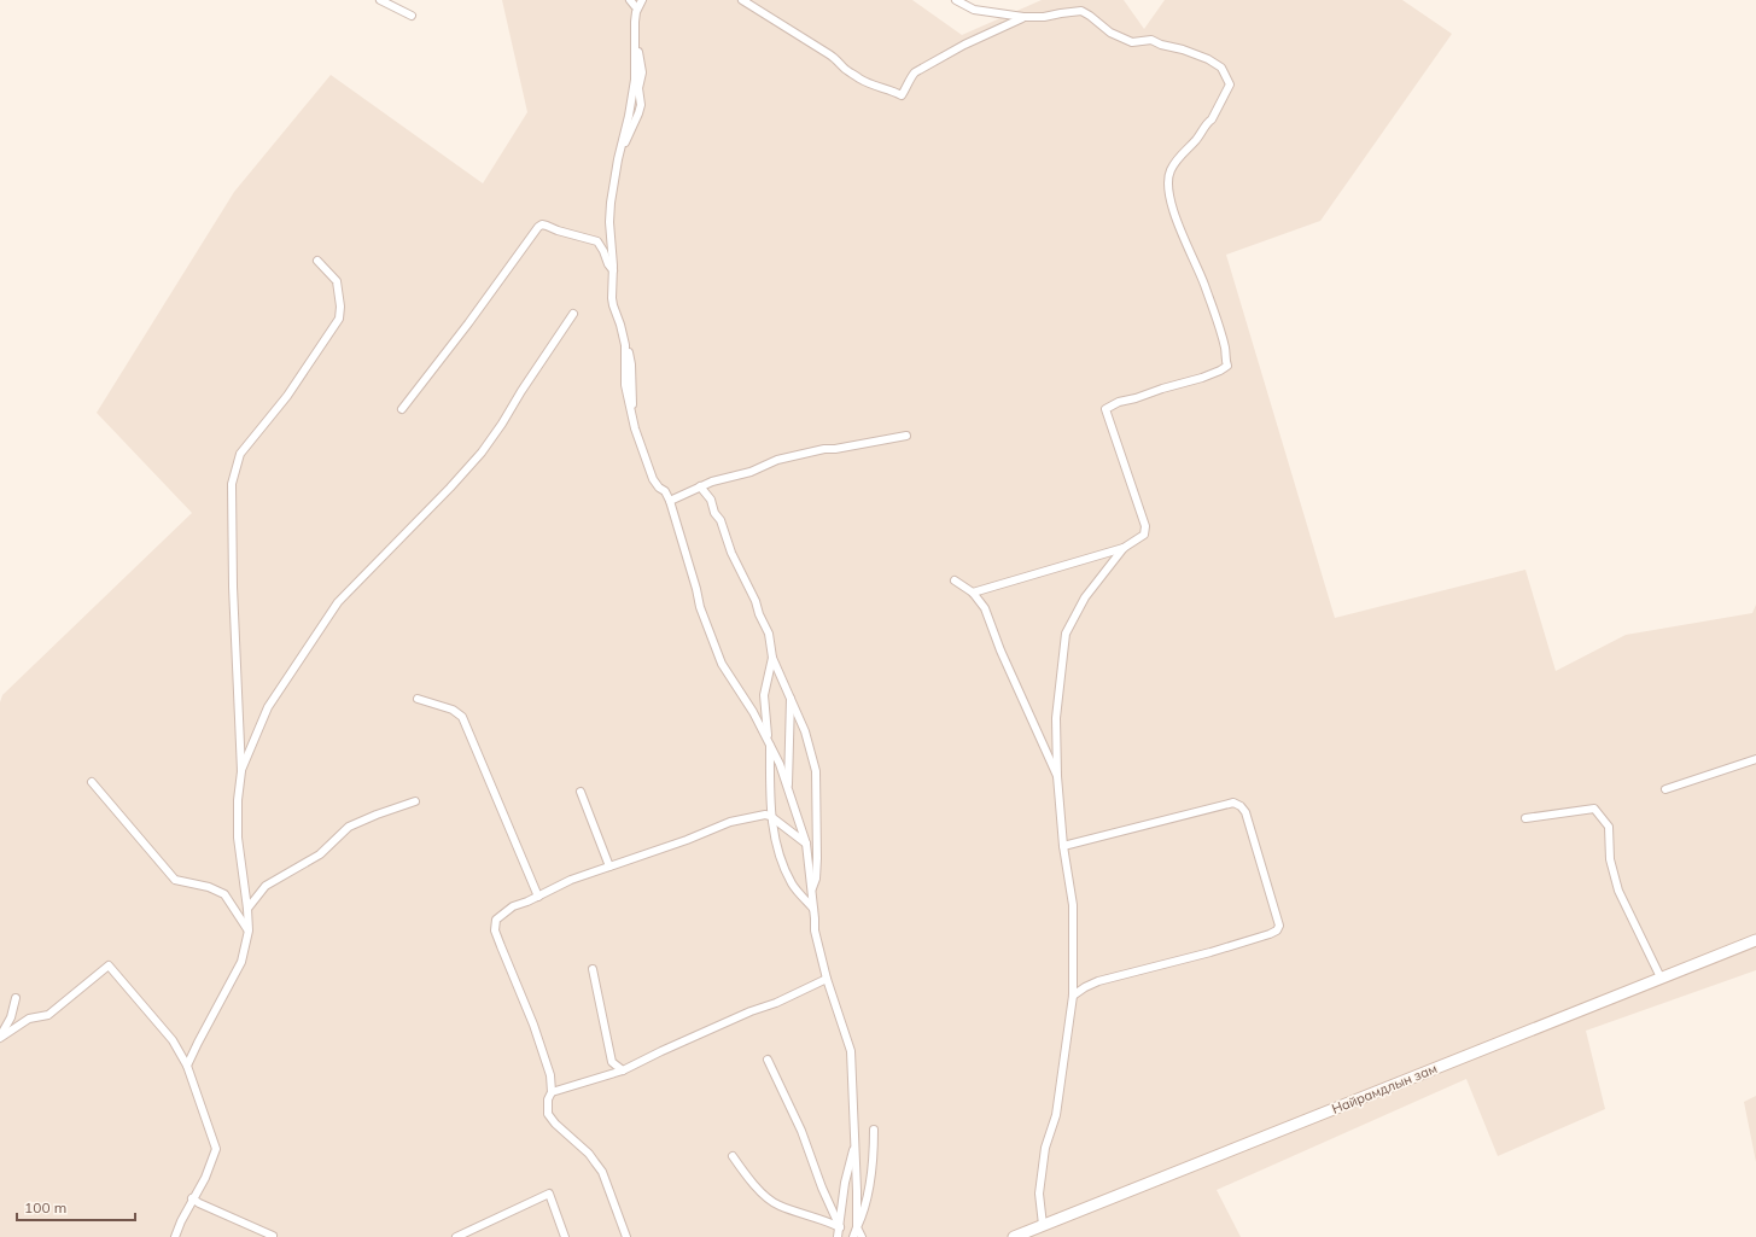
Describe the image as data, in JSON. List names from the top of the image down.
{
  "streets": {
    "main road": ["Найрамдлын зам"]
  },
  "scale_bar": "100 m"
}
